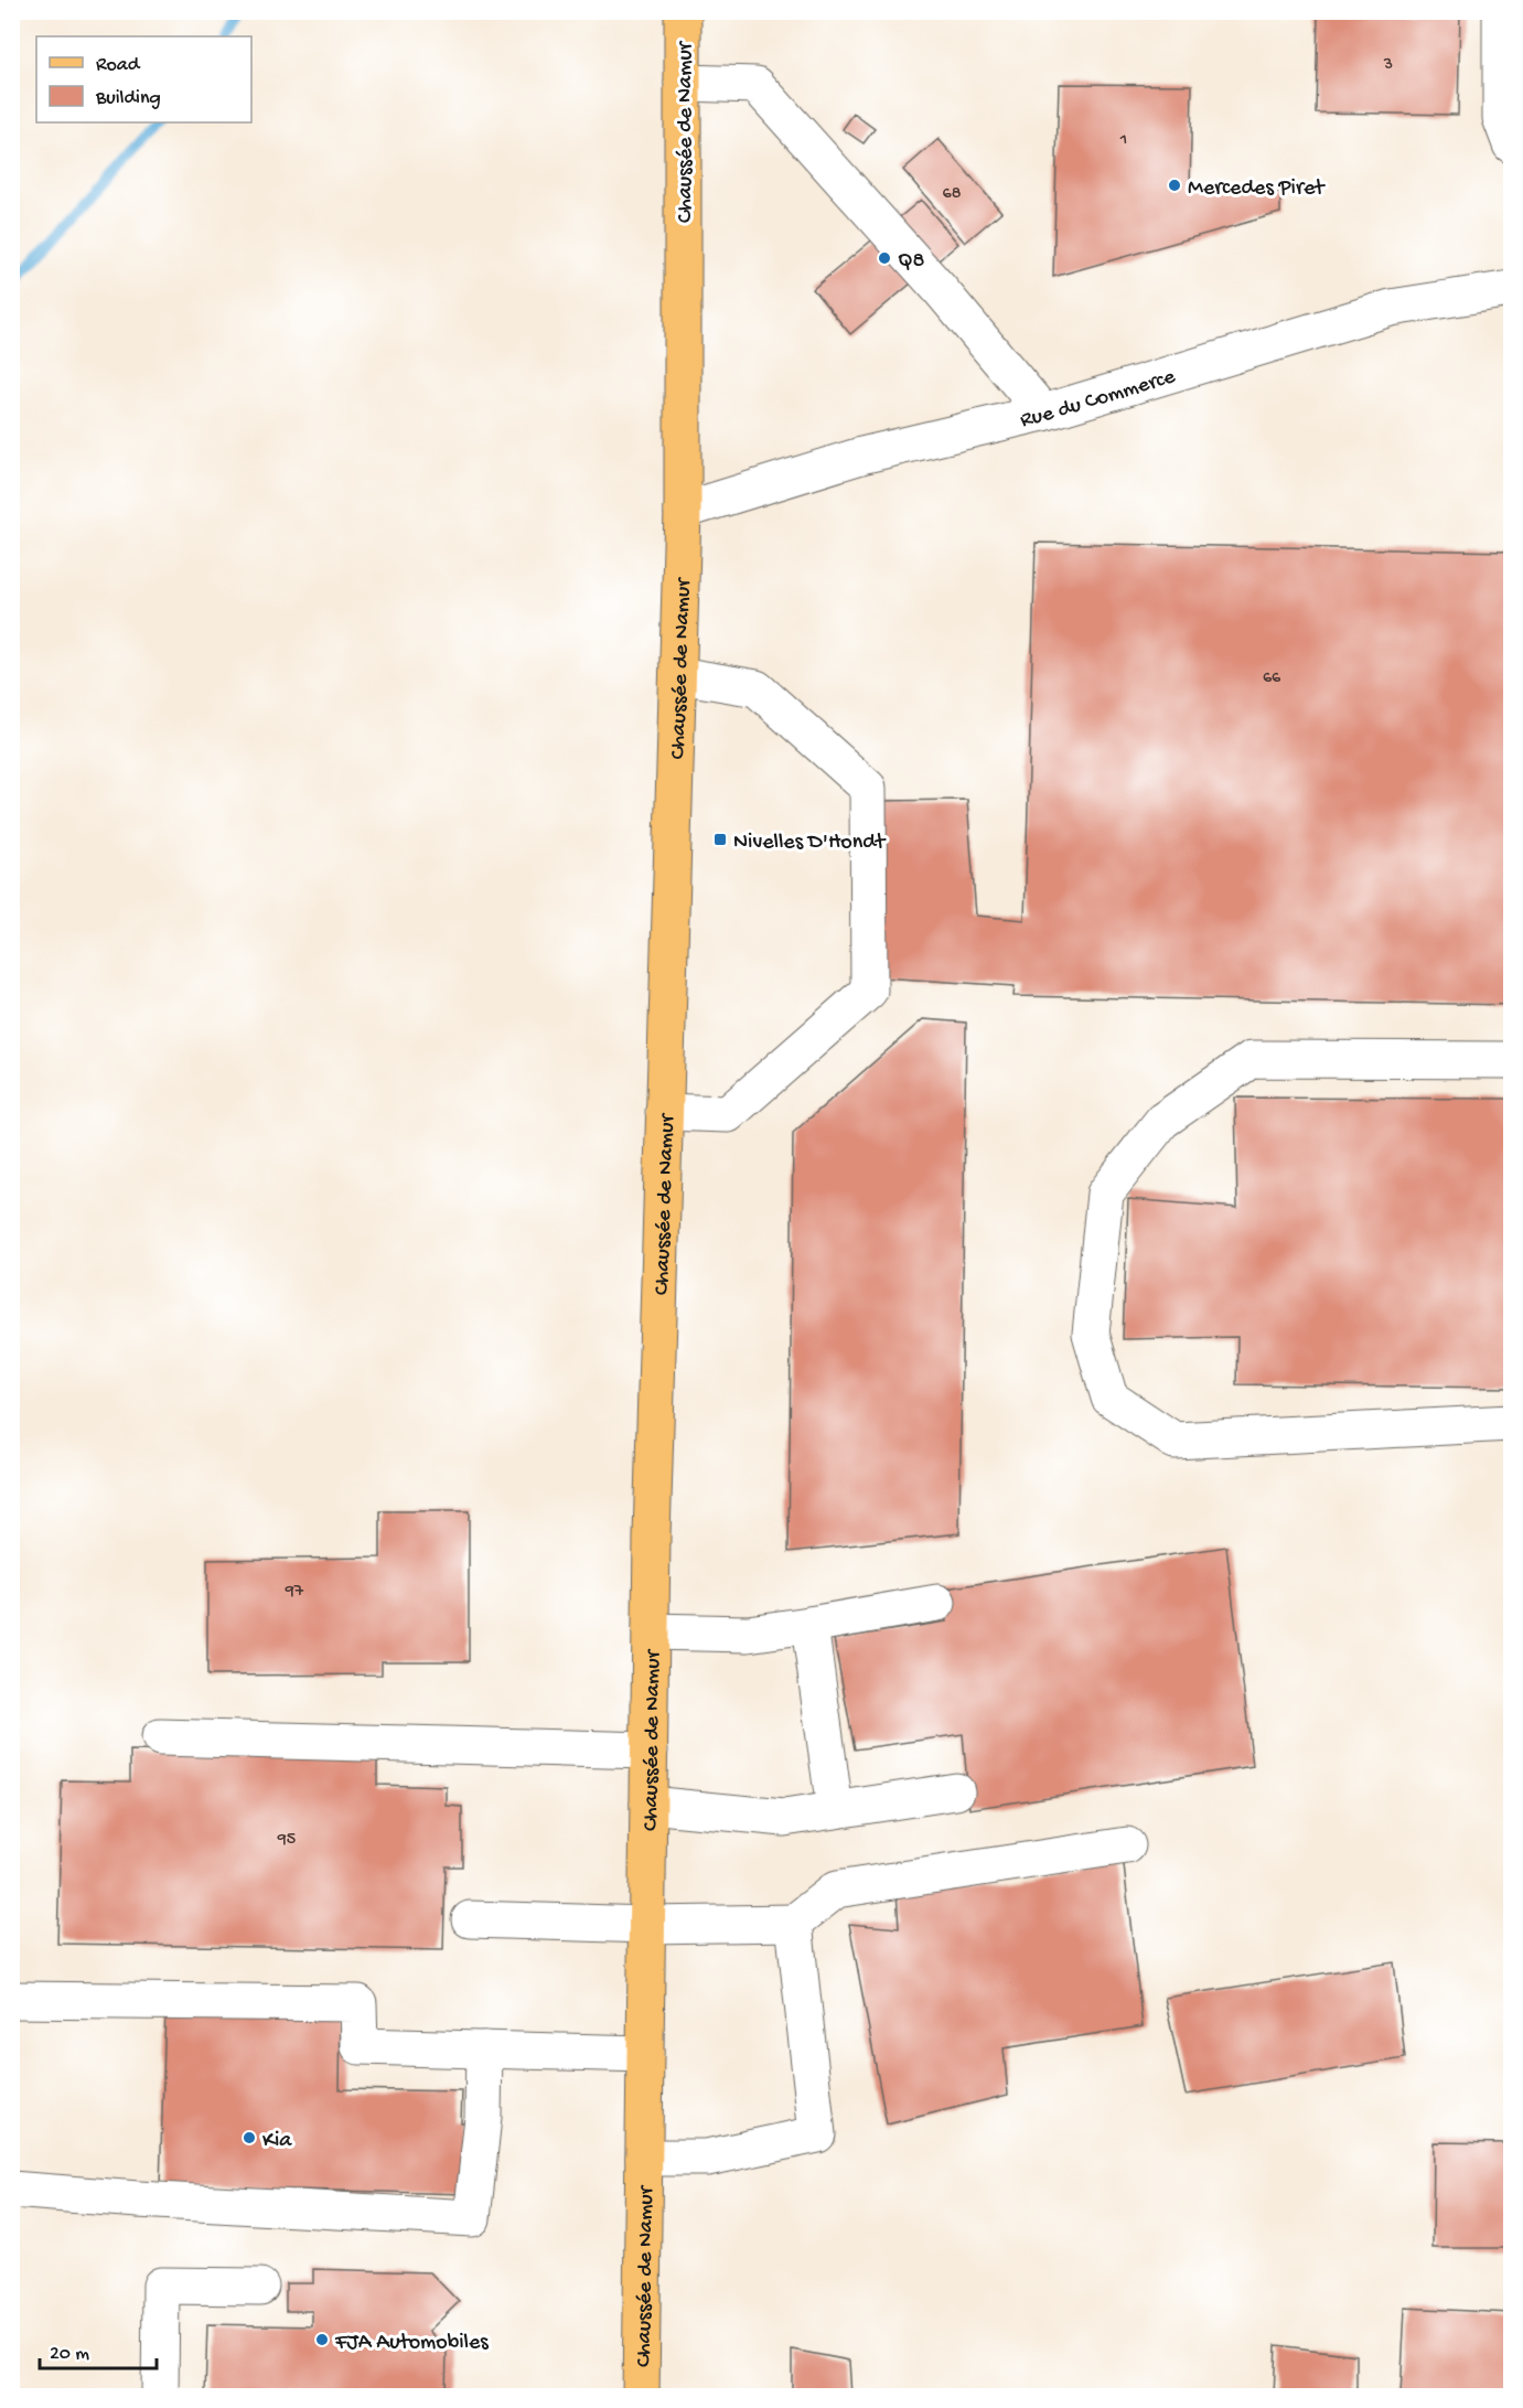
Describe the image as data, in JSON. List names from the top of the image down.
{
  "streets": {
    "main road": ["Chaussée de Namur"],
    "street": ["Rue du Commerce"]
  },
  "crossings": [
    ["Chaussée de Namur", "Rue du Commerce"]
  ],
  "places": {
    "other": [
      "Mercedes Piret",
      "Q8",
      "Kia",
      "FJA Automobiles"
    ],
    "transit": ["Nivelles D'Hondt"]
  },
  "house_numbers": [
    "3",
    "1",
    "68",
    "66",
    "97",
    "95"
  ],
  "legend": ["Road", "Building"],
  "scale_bar": "20 m"
}
